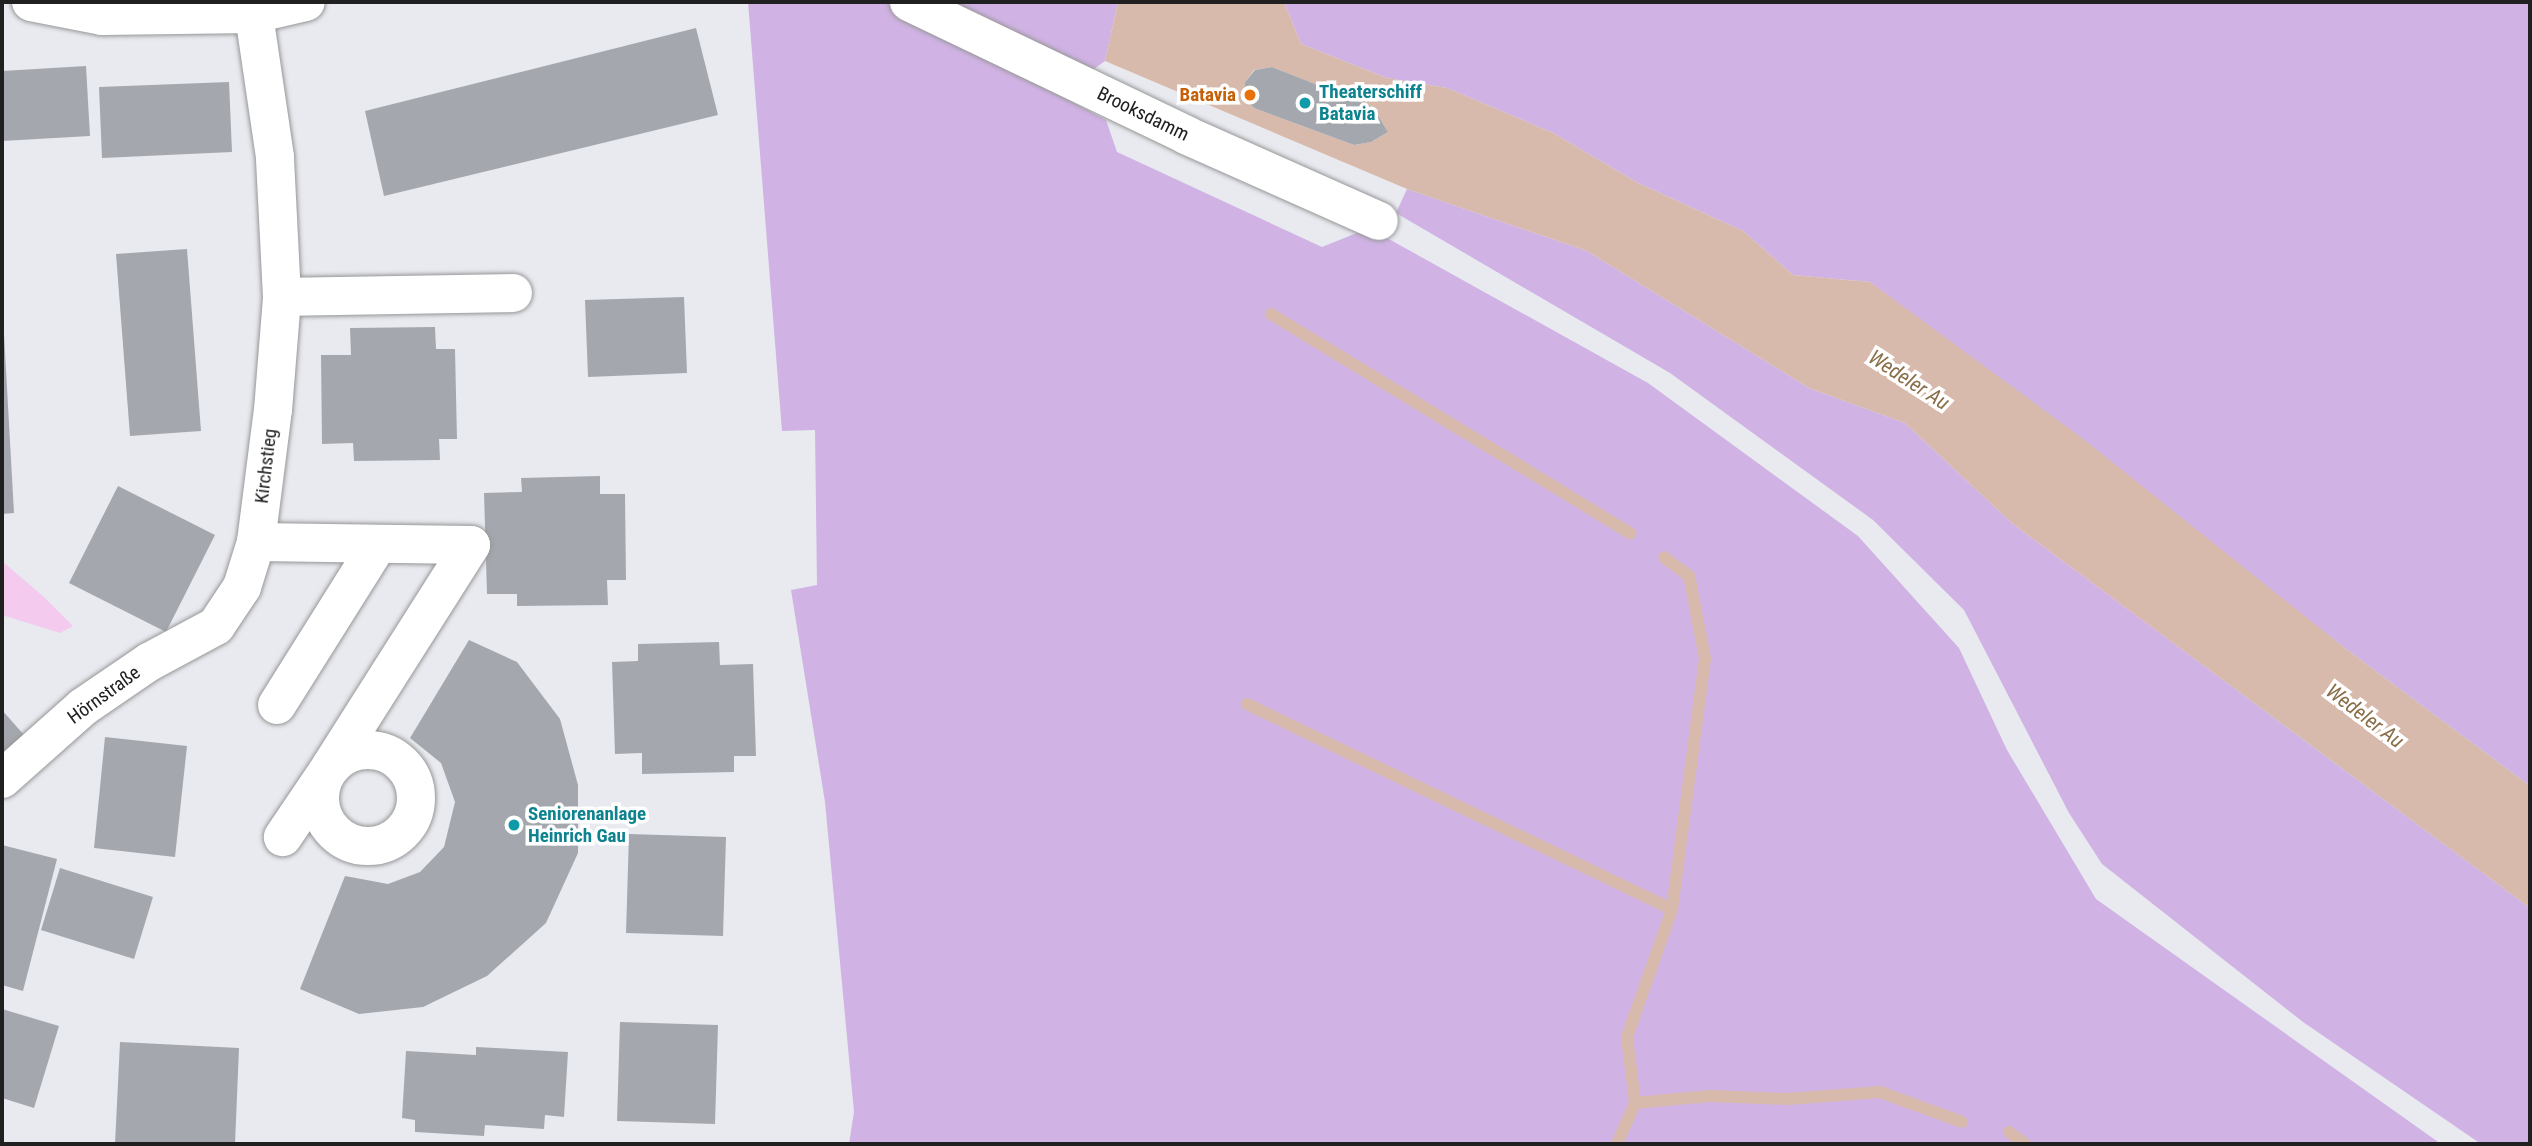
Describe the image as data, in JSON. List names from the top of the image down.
{
  "streets": {
    "street": ["Brooksdamm", "Kirchstieg", "Hörnstraße"]
  },
  "crossings": [
    ["Kirchstieg", "Hörnstraße"]
  ],
  "water": ["Wedeler Au"],
  "places": ["Batavia", "Theaterschiff Batavia", "Seniorenanlage Heinrich Gau"]
}
